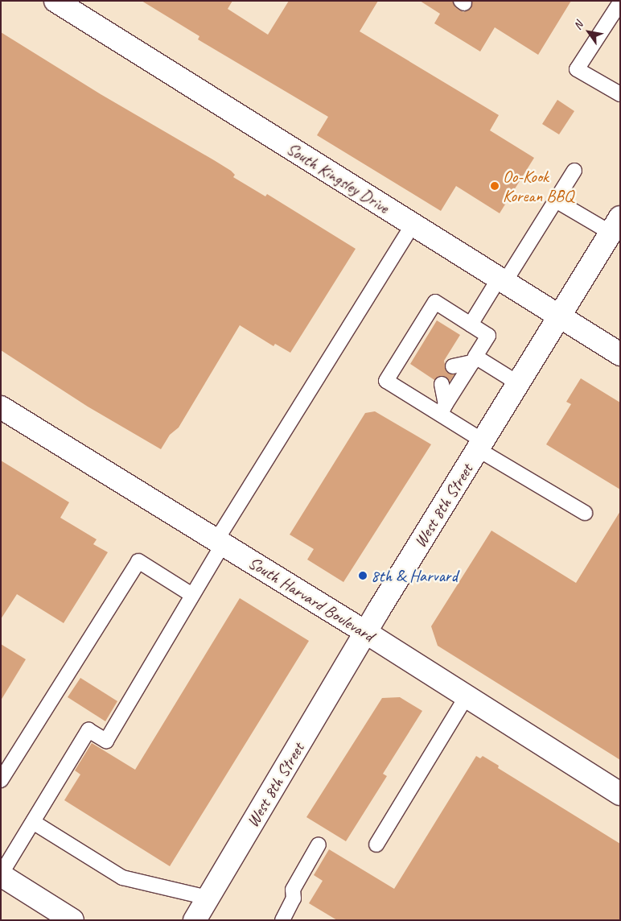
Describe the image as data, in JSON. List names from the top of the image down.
{
  "streets": {
    "street": ["South Kingsley Drive", "West 8th Street", "South Harvard Boulevard"]
  },
  "crossings": [
    ["South Kingsley Drive", "West 8th Street"],
    ["West 8th Street", "South Harvard Boulevard"]
  ],
  "places": ["Oo-Kook Korean BBQ", "8th & Harvard"],
  "north": "top left"
}
